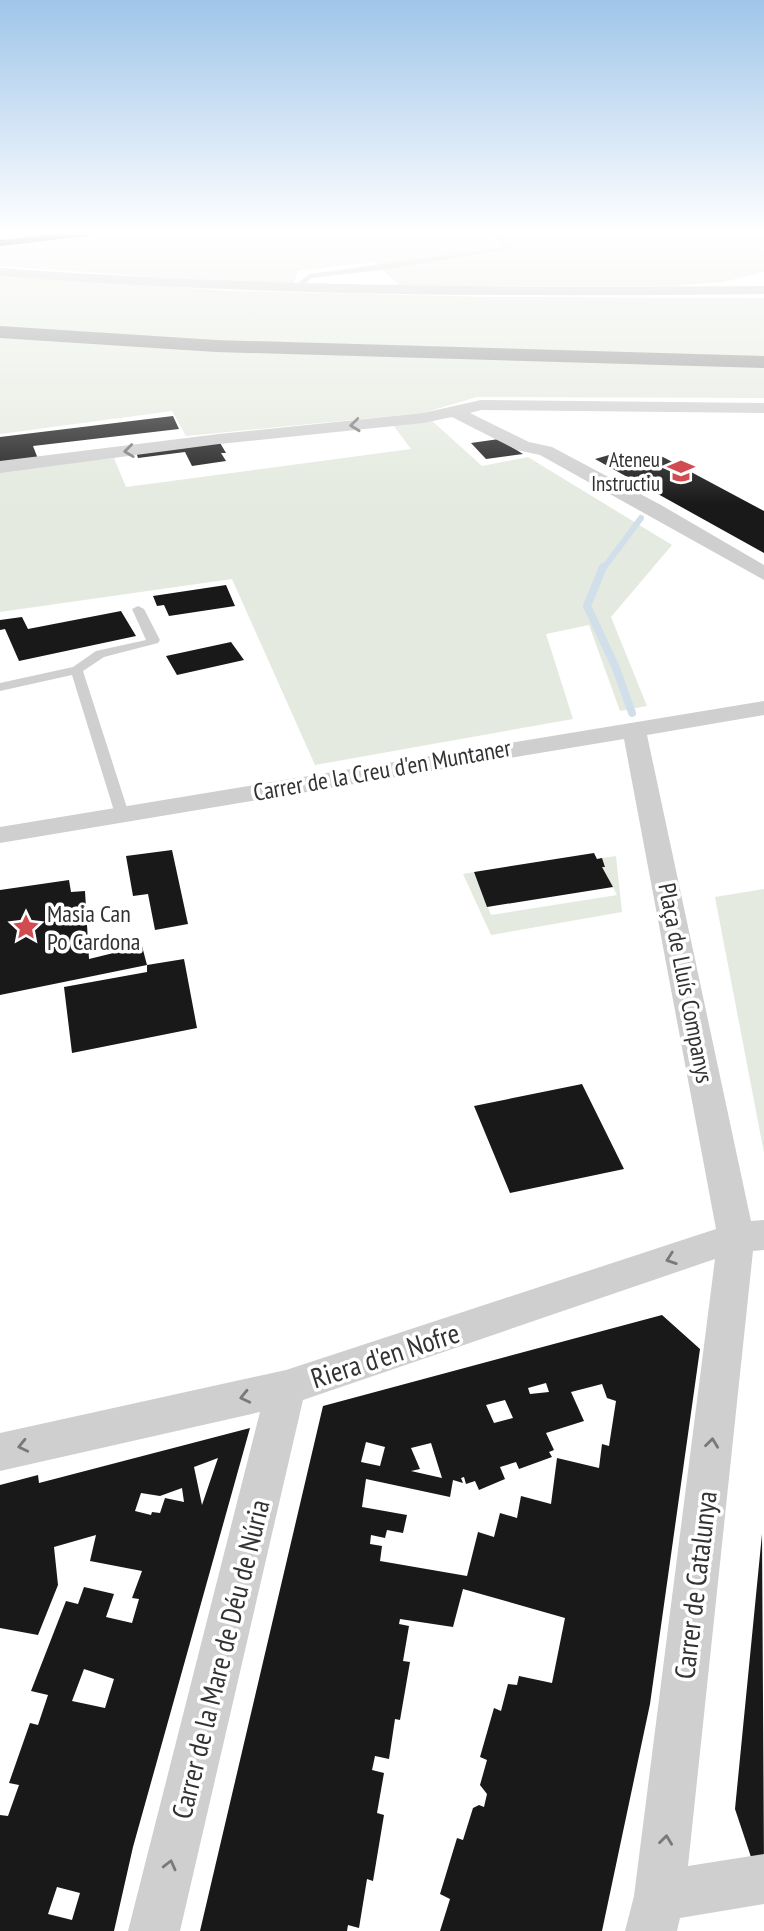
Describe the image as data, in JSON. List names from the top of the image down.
{
  "streets": {
    "street": [
      "Carrer de la Creu d'en Muntaner",
      "Plaça de Lluís Companys",
      "Riera d'en Nofre",
      "Carrer de Catalunya",
      "Carrer de la Mare de Déu de Núria"
    ]
  },
  "crossings": [
    ["Carrer de la Creu d'en Muntaner", "Plaça de Lluís Companys"],
    ["Plaça de Lluís Companys", "Riera d'en Nofre"],
    ["Plaça de Lluís Companys", "Carrer de Catalunya"],
    ["Riera d'en Nofre", "Carrer de Catalunya"],
    ["Riera d'en Nofre", "Carrer de la Mare de Déu de Núria"]
  ],
  "one_way": ["Riera d'en Nofre", "Carrer de Catalunya", "Carrer de la Mare de Déu de Núria"],
  "places": {
    "school or university": ["Ateneu Instructiu"],
    "place": ["Masia Can Po Cardona"]
  }
}
